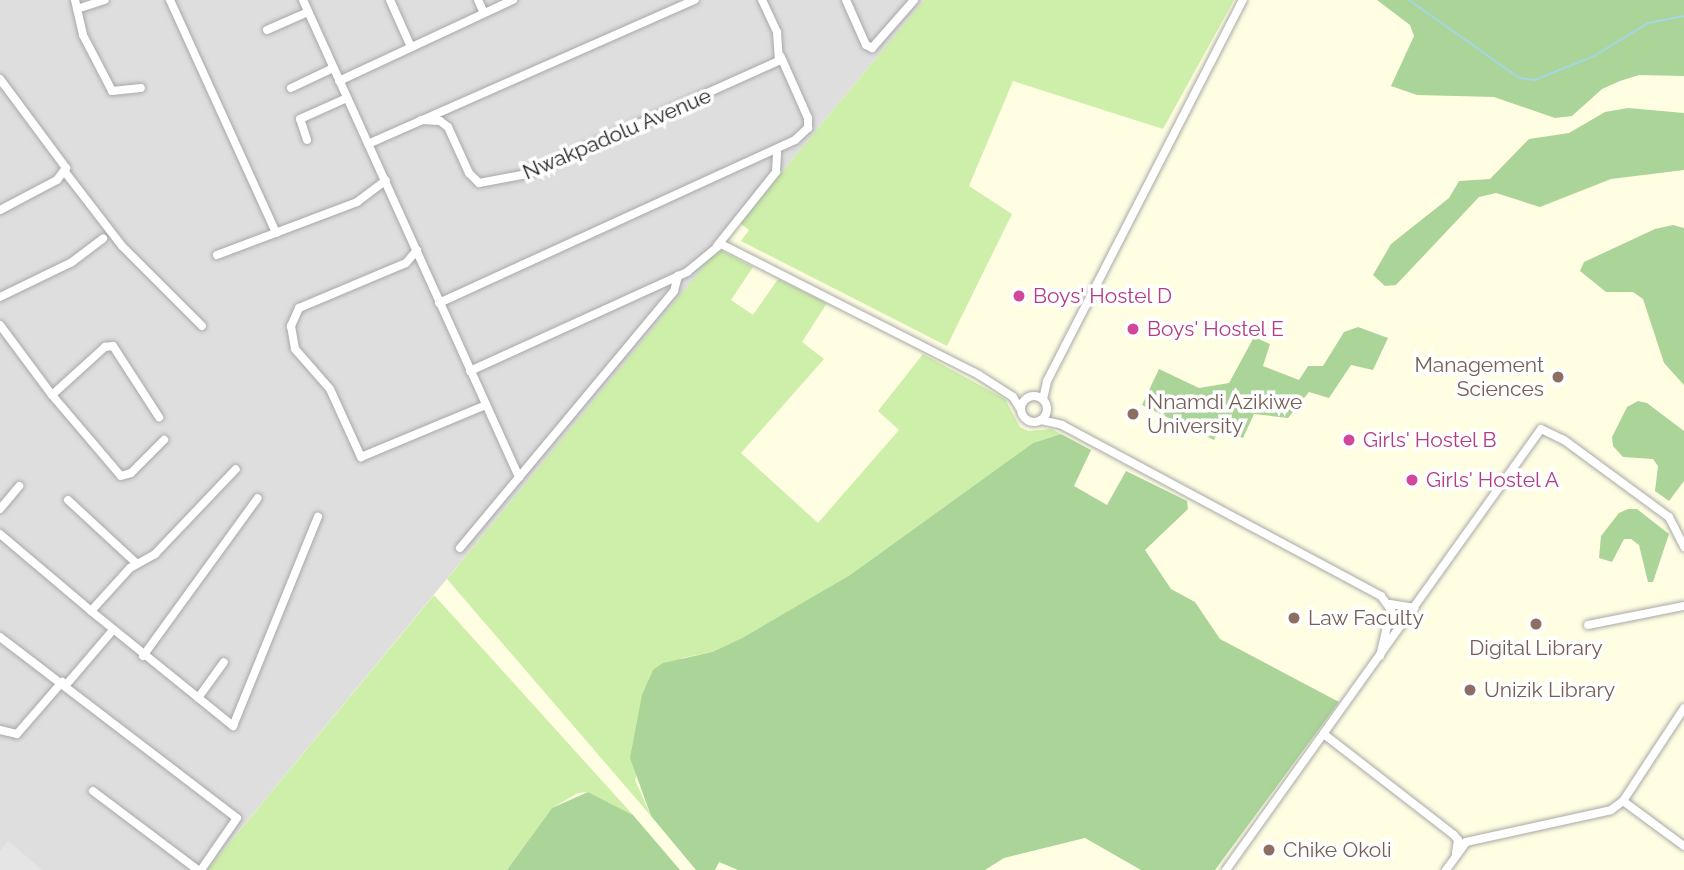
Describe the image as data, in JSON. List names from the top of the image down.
{
  "streets": {
    "street": ["Nwakpadolu Avenue"]
  },
  "places": [
    "Boys' Hostel D",
    "Boys' Hostel E",
    "Management Sciences",
    "Nnamdi Azikiwe University",
    "Girls' Hostel B",
    "Girls' Hostel A",
    "Law Faculty",
    "Digital Library",
    "Unizik Library",
    "Chike Okoli"
  ]
}
